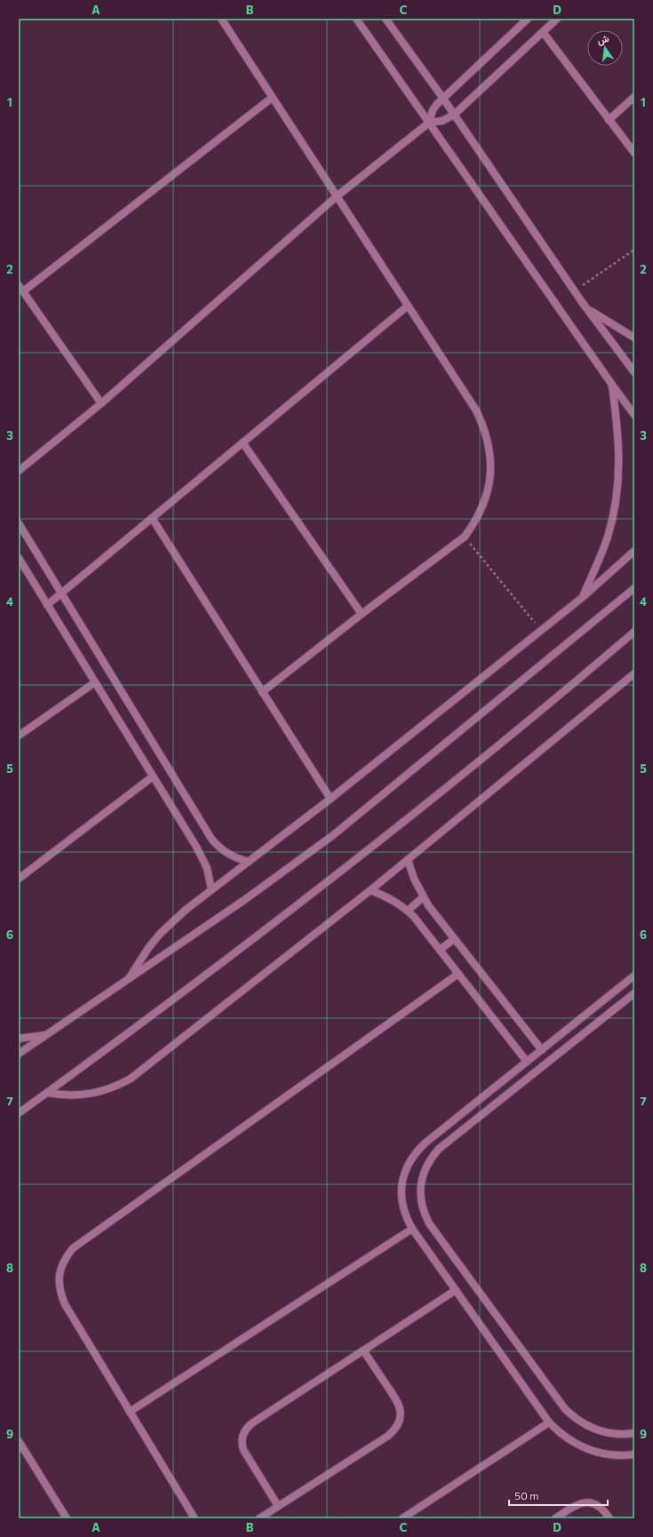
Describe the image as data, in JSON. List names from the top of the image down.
{
  "scale_bar": "50 m",
  "north": "top",
  "grid": {
    "columns": [
      "A",
      "B",
      "C",
      "D"
    ],
    "rows": [
      "1",
      "2",
      "3",
      "4",
      "5",
      "6",
      "7",
      "8",
      "9"
    ]
  }
}
